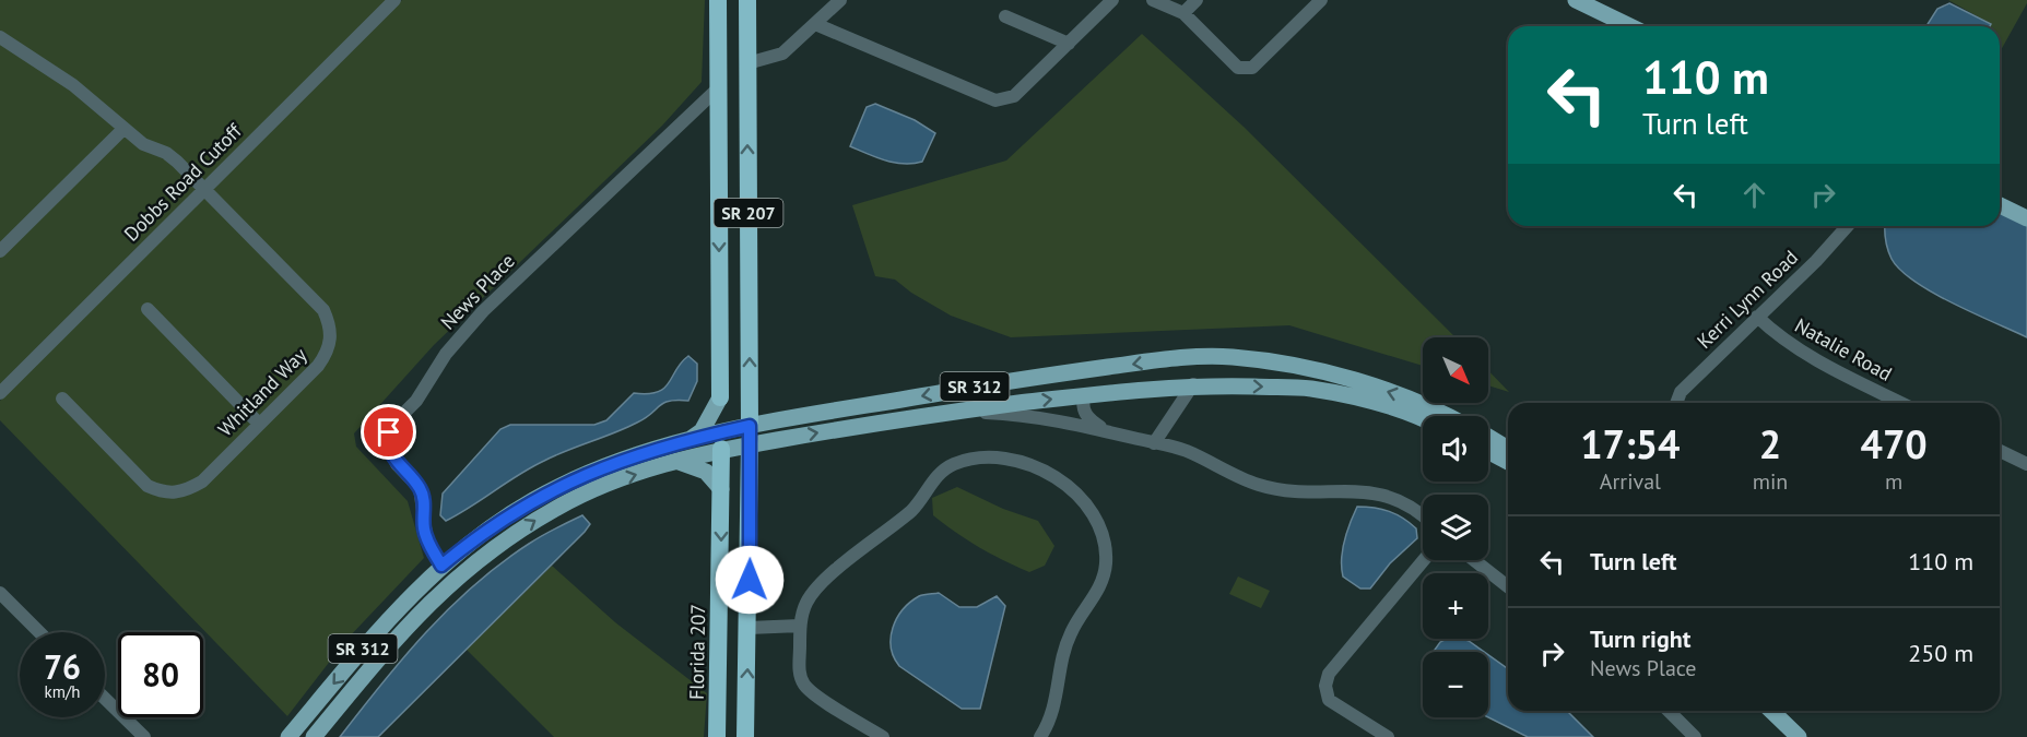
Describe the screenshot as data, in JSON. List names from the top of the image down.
{
  "streets": {
    "highway": ["SR 207", "Florida 207"],
    "main road": ["SR 312"],
    "street": [
      "Dobbs Road Cutoff",
      "News Place",
      "Kerri Lynn Road",
      "Natalie Road",
      "Whitland Way"
    ]
  },
  "crossings": [
    ["Dobbs Road Cutoff", "Whitland Way"],
    ["SR 207", "News Place"],
    ["SR 207", "SR 312"],
    ["SR 207", "Florida 207"],
    ["News Place", "SR 312"],
    ["Kerri Lynn Road", "Natalie Road"],
    ["SR 312", "Florida 207"]
  ],
  "north": "bottom right",
  "page": {
    "turn": ["110 m", "Turn left"],
    "map_buttons": ["+", "−"],
    "eta": [
      "17:54",
      "Arrival",
      "2",
      "min",
      "470",
      "m"
    ],
    "list": [
      {
        "name": "Turn left",
        "value": "110 m"
      },
      {
        "name": "Turn right",
        "note": "News Place",
        "value": "250 m"
      }
    ],
    "speed": "76 km/h",
    "limit": "80"
  }
}
